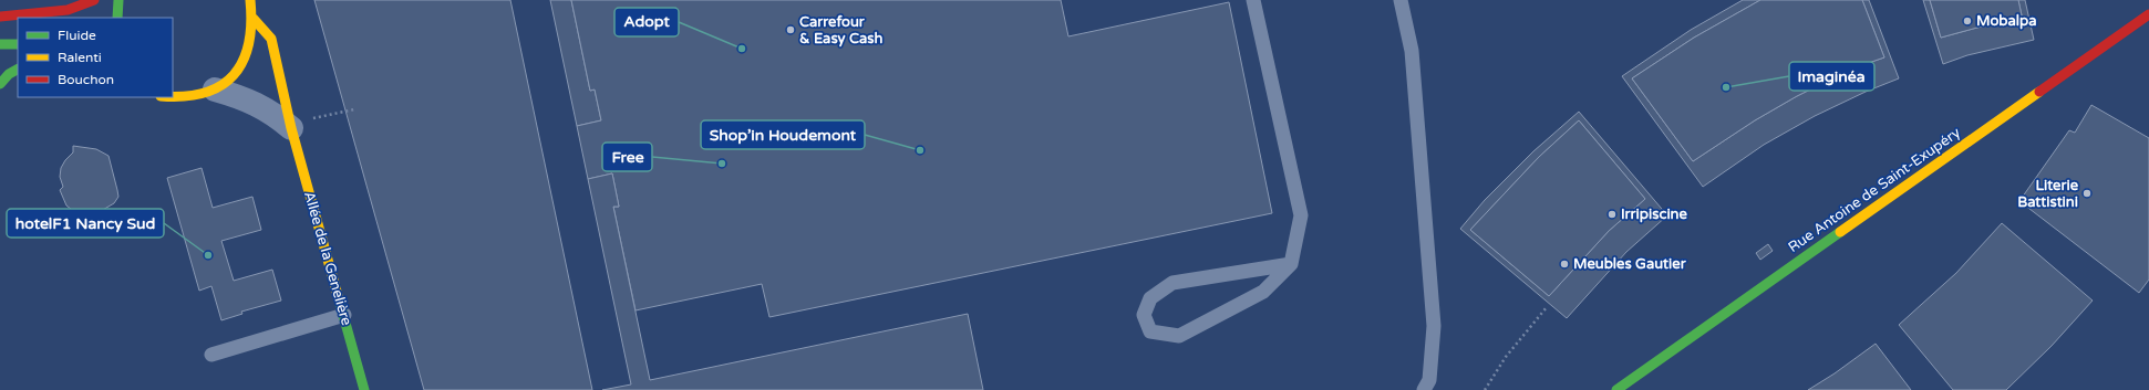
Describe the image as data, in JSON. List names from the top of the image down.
{
  "streets": {
    "street": ["Rue Antoine de Saint-Exupéry", "Allée de la Genelière"]
  },
  "places": [
    "Mobalpa",
    "Carrefour & Easy Cash",
    "Adopt",
    "Imaginéa",
    "Shop’in Houdemont",
    "Free",
    "Literie Battistini",
    "Irripiscine",
    "hotelF1 Nancy Sud",
    "Meubles Gautier"
  ],
  "legend": ["Fluide", "Ralenti", "Bouchon"]
}
